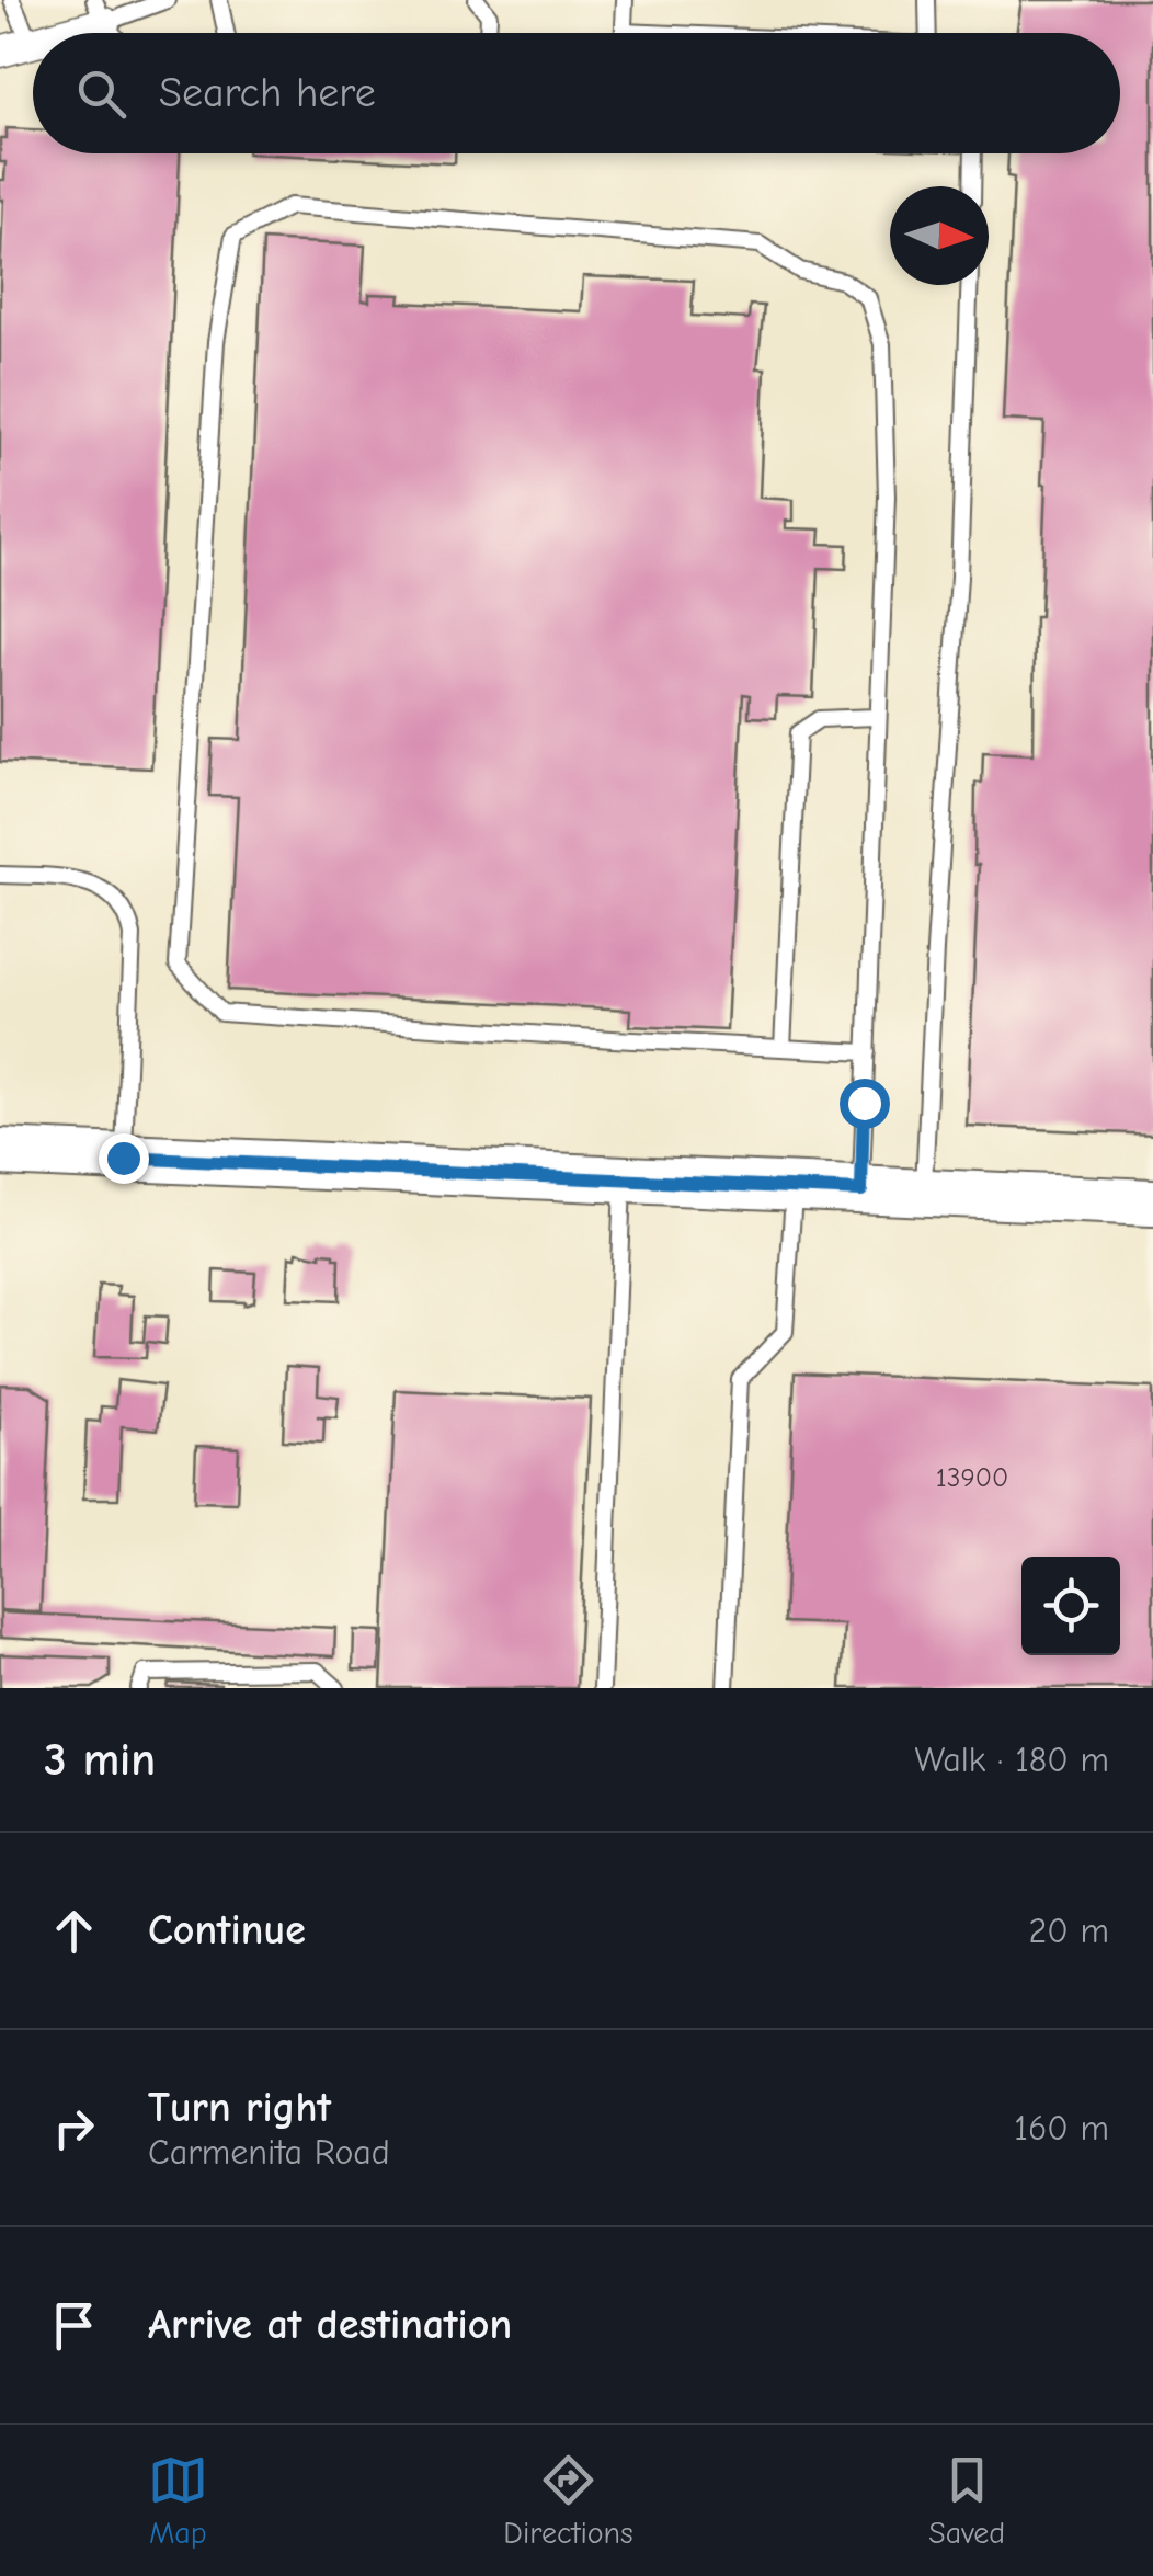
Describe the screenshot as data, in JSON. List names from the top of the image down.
{
  "house_numbers": ["13900"],
  "north": "right",
  "page": {
    "search": "Search here",
    "heading": ["3 min", "Walk · 180 m"],
    "list": [
      ["Continue", "20 m"],
      ["Turn right", "Carmenita Road", "160 m"],
      "Arrive at destination"
    ],
    "nav": ["Map", "Directions", "Saved"]
  }
}
